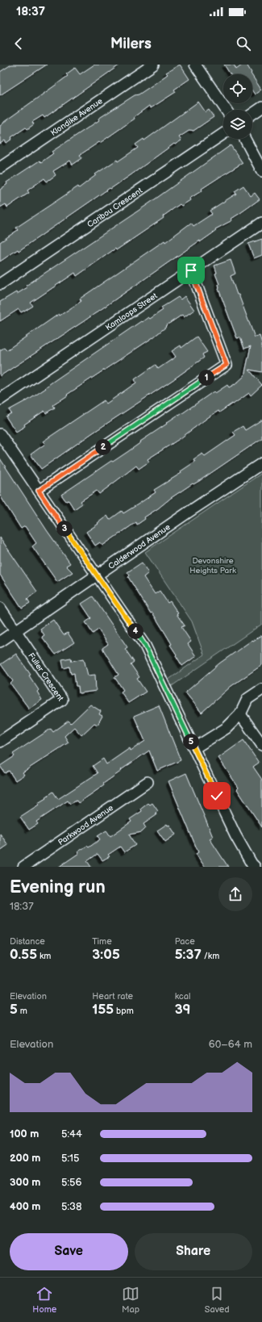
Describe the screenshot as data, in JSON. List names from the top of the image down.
{
  "streets": {
    "street": [
      "Klondike Avenue",
      "Caribou Crescent",
      "Kamloops Street",
      "Calderwood Avenue",
      "Fuller Crescent",
      "Parkwood Avenue"
    ]
  },
  "crossings": [
    ["Calderwood Avenue", "Fuller Crescent"]
  ],
  "parks": ["Devonshire Heights Park"],
  "page": {
    "status": "18:37",
    "header": "Milers",
    "pins": [
      "1",
      "2",
      "3",
      "4",
      "5"
    ],
    "heading": ["Evening run", "18:37"],
    "stats": [
      ["Distance", "0.55 km"],
      ["Time", "3:05"],
      ["Pace", "5:37 /km"],
      ["Elevation", "5 m"],
      ["Heart rate", "155 bpm"],
      ["kcal", "39"]
    ],
    "chart": ["Elevation", "60–64 m"],
    "list": [
      {
        "name": "100 m",
        "note": "5:44"
      },
      {
        "name": "200 m",
        "note": "5:15"
      },
      {
        "name": "300 m",
        "note": "5:56"
      },
      {
        "name": "400 m",
        "note": "5:38"
      }
    ],
    "buttons": ["Save", "Share"],
    "tabs": ["Home", "Map", "Saved"]
  }
}
